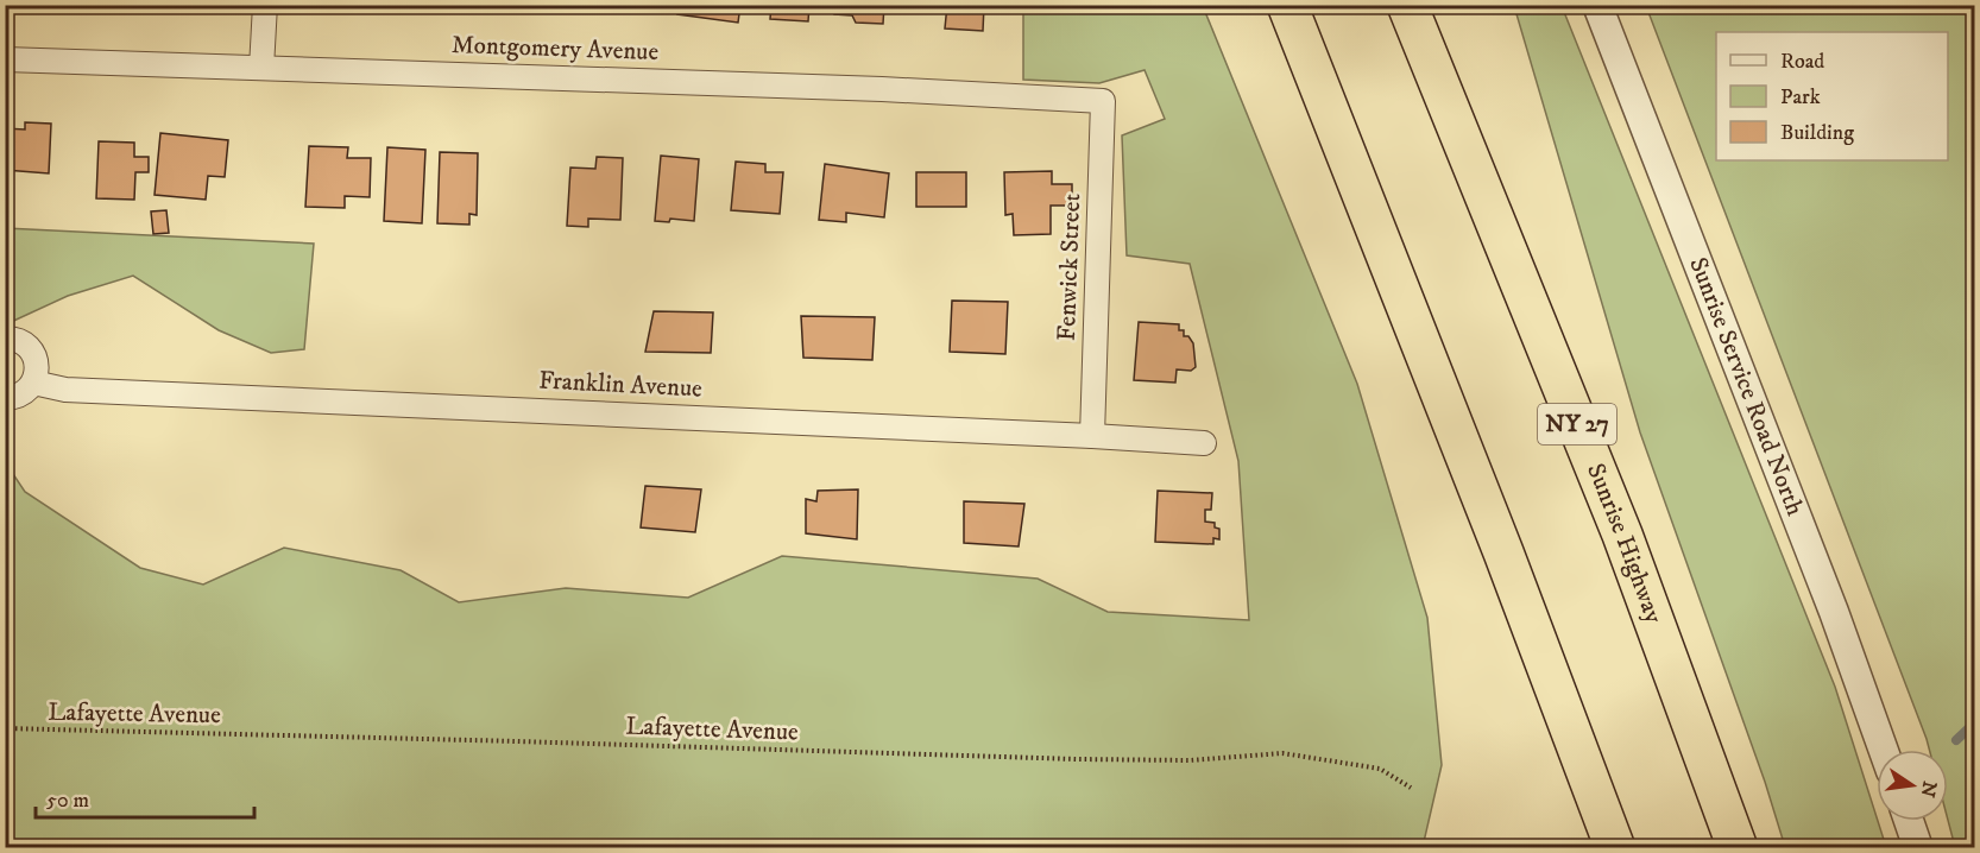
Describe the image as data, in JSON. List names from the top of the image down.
{
  "streets": {
    "highway": ["NY 27", "Sunrise Highway"],
    "street": [
      "Montgomery Avenue",
      "Fenwick Street",
      "Franklin Avenue",
      "Sunrise Service Road North"
    ],
    "path": ["Lafayette Avenue"]
  },
  "crossings": [
    ["Montgomery Avenue", "Fenwick Street"],
    ["Fenwick Street", "Franklin Avenue"]
  ],
  "legend": ["Road", "Park", "Building"],
  "scale_bar": "50 m",
  "north": "right"
}
